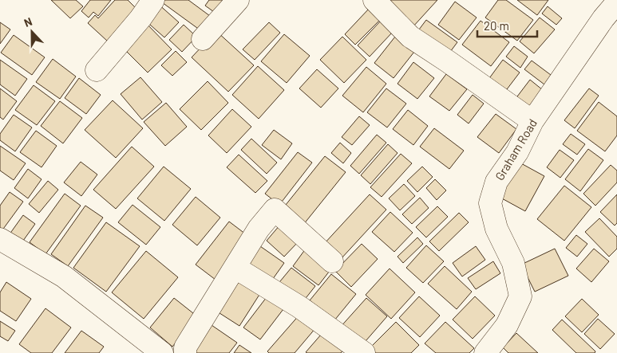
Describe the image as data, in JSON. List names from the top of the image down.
{
  "streets": {
    "street": ["Graham Road"]
  },
  "scale_bar": "20 m",
  "north": "top"
}
